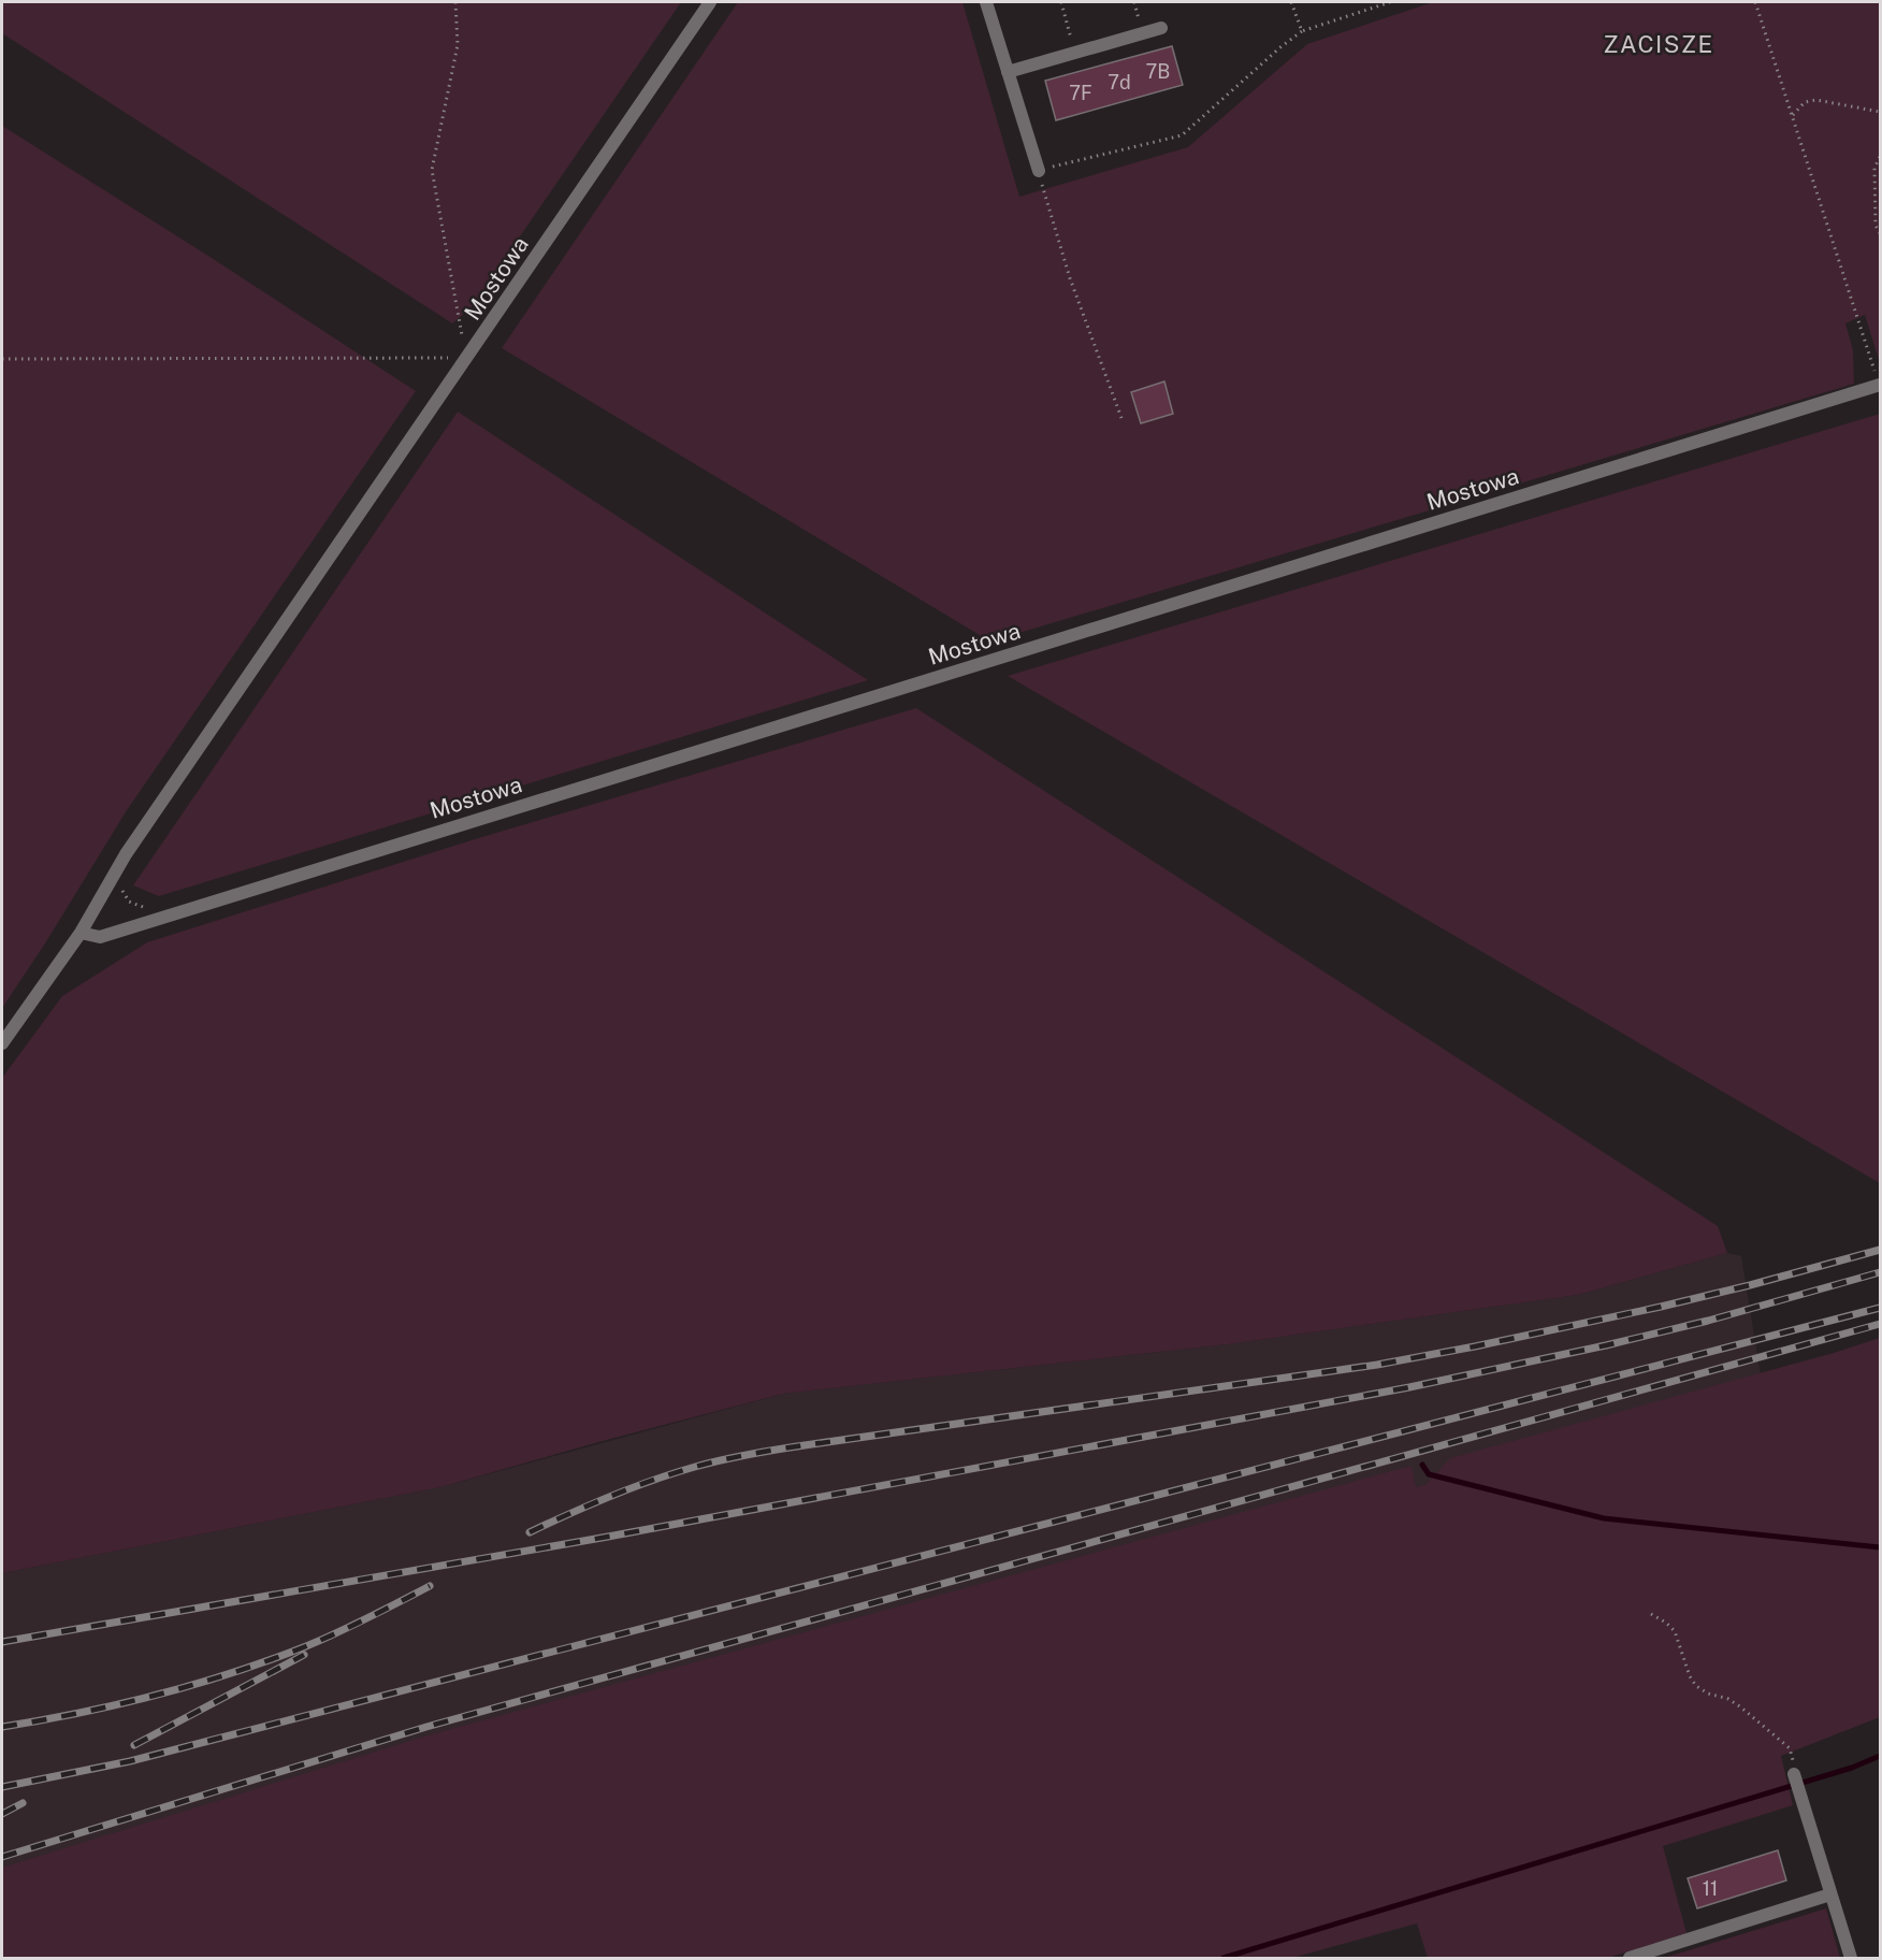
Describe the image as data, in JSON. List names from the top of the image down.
{
  "streets": {
    "street": ["Mostowa"]
  },
  "districts": ["ZACISZE"],
  "house_numbers": [
    "7B",
    "7d",
    "7F",
    "11"
  ]
}
